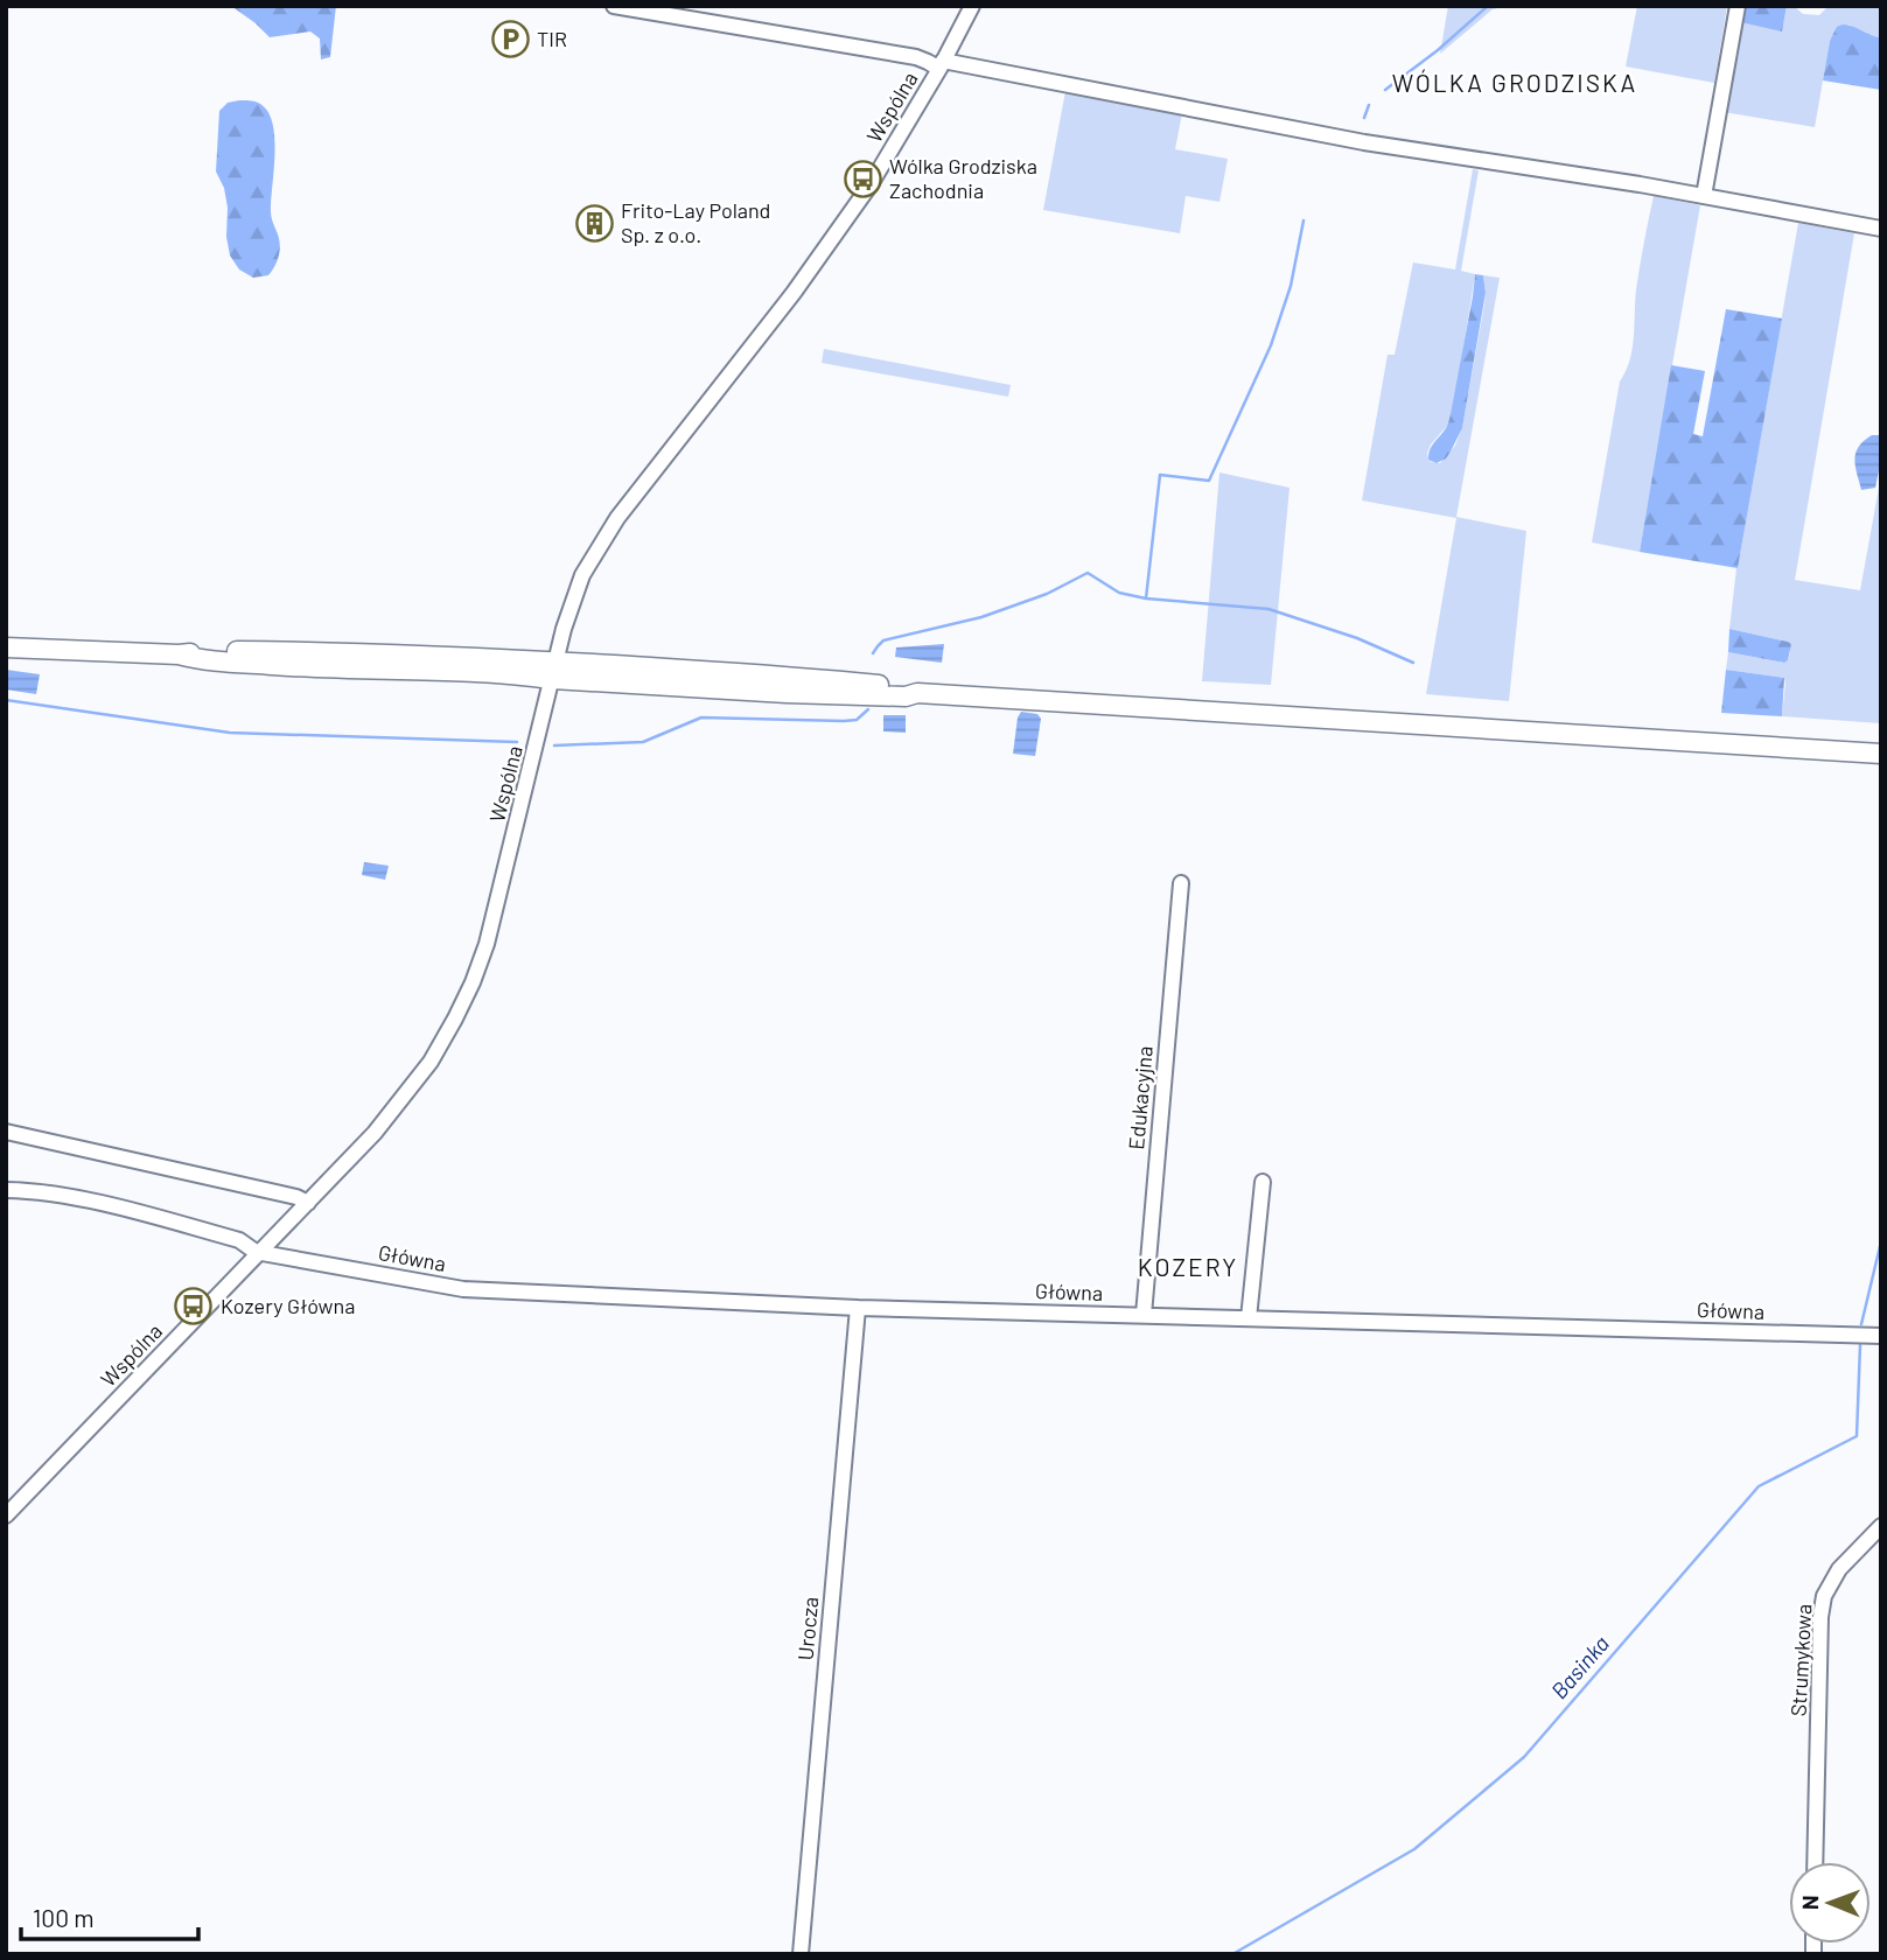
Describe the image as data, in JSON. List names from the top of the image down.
{
  "streets": {
    "street": [
      "Wspólna",
      "Edukacyjna",
      "Główna",
      "Urocza",
      "Strumykowa"
    ]
  },
  "crossings": [
    ["Wspólna", "Główna"],
    ["Edukacyjna", "Główna"],
    ["Główna", "Urocza"]
  ],
  "districts": ["WÓLKA GRODZISKA", "KOZERY"],
  "water": ["Basinka"],
  "places": {
    "parking": ["TIR"],
    "bus stop": ["Wólka Grodziska Zachodnia", "Kozery Główna"],
    "building": ["Frito-Lay Poland Sp. z o.o."]
  },
  "scale_bar": "100 m",
  "north": "left"
}
